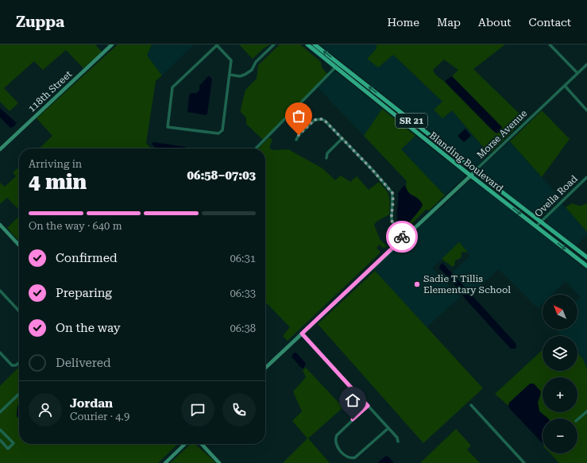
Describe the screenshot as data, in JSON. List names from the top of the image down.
{
  "streets": {
    "main road": ["SR 21", "Blanding Boulevard"],
    "street": ["118th Street", "Morse Avenue", "Ovella Road"]
  },
  "crossings": [
    ["Morse Avenue", "Blanding Boulevard"],
    ["Blanding Boulevard", "Ovella Road"]
  ],
  "places": ["Sadie T Tillis Elementary School"],
  "north": "top left",
  "page": {
    "header": "Zuppa",
    "nav": [
      "Home",
      "Map",
      "About",
      "Contact"
    ],
    "heading": ["4 min", "Arriving in", "06:58–07:03"],
    "panel": ["Jordan", "Courier · 4.9"],
    "bar": "On the way · 640 m",
    "list": [
      ["Confirmed", "06:31"],
      ["Preparing", "06:33"],
      ["On the way", "06:38"],
      "Delivered"
    ],
    "map_buttons": ["+", "−"]
  }
}
